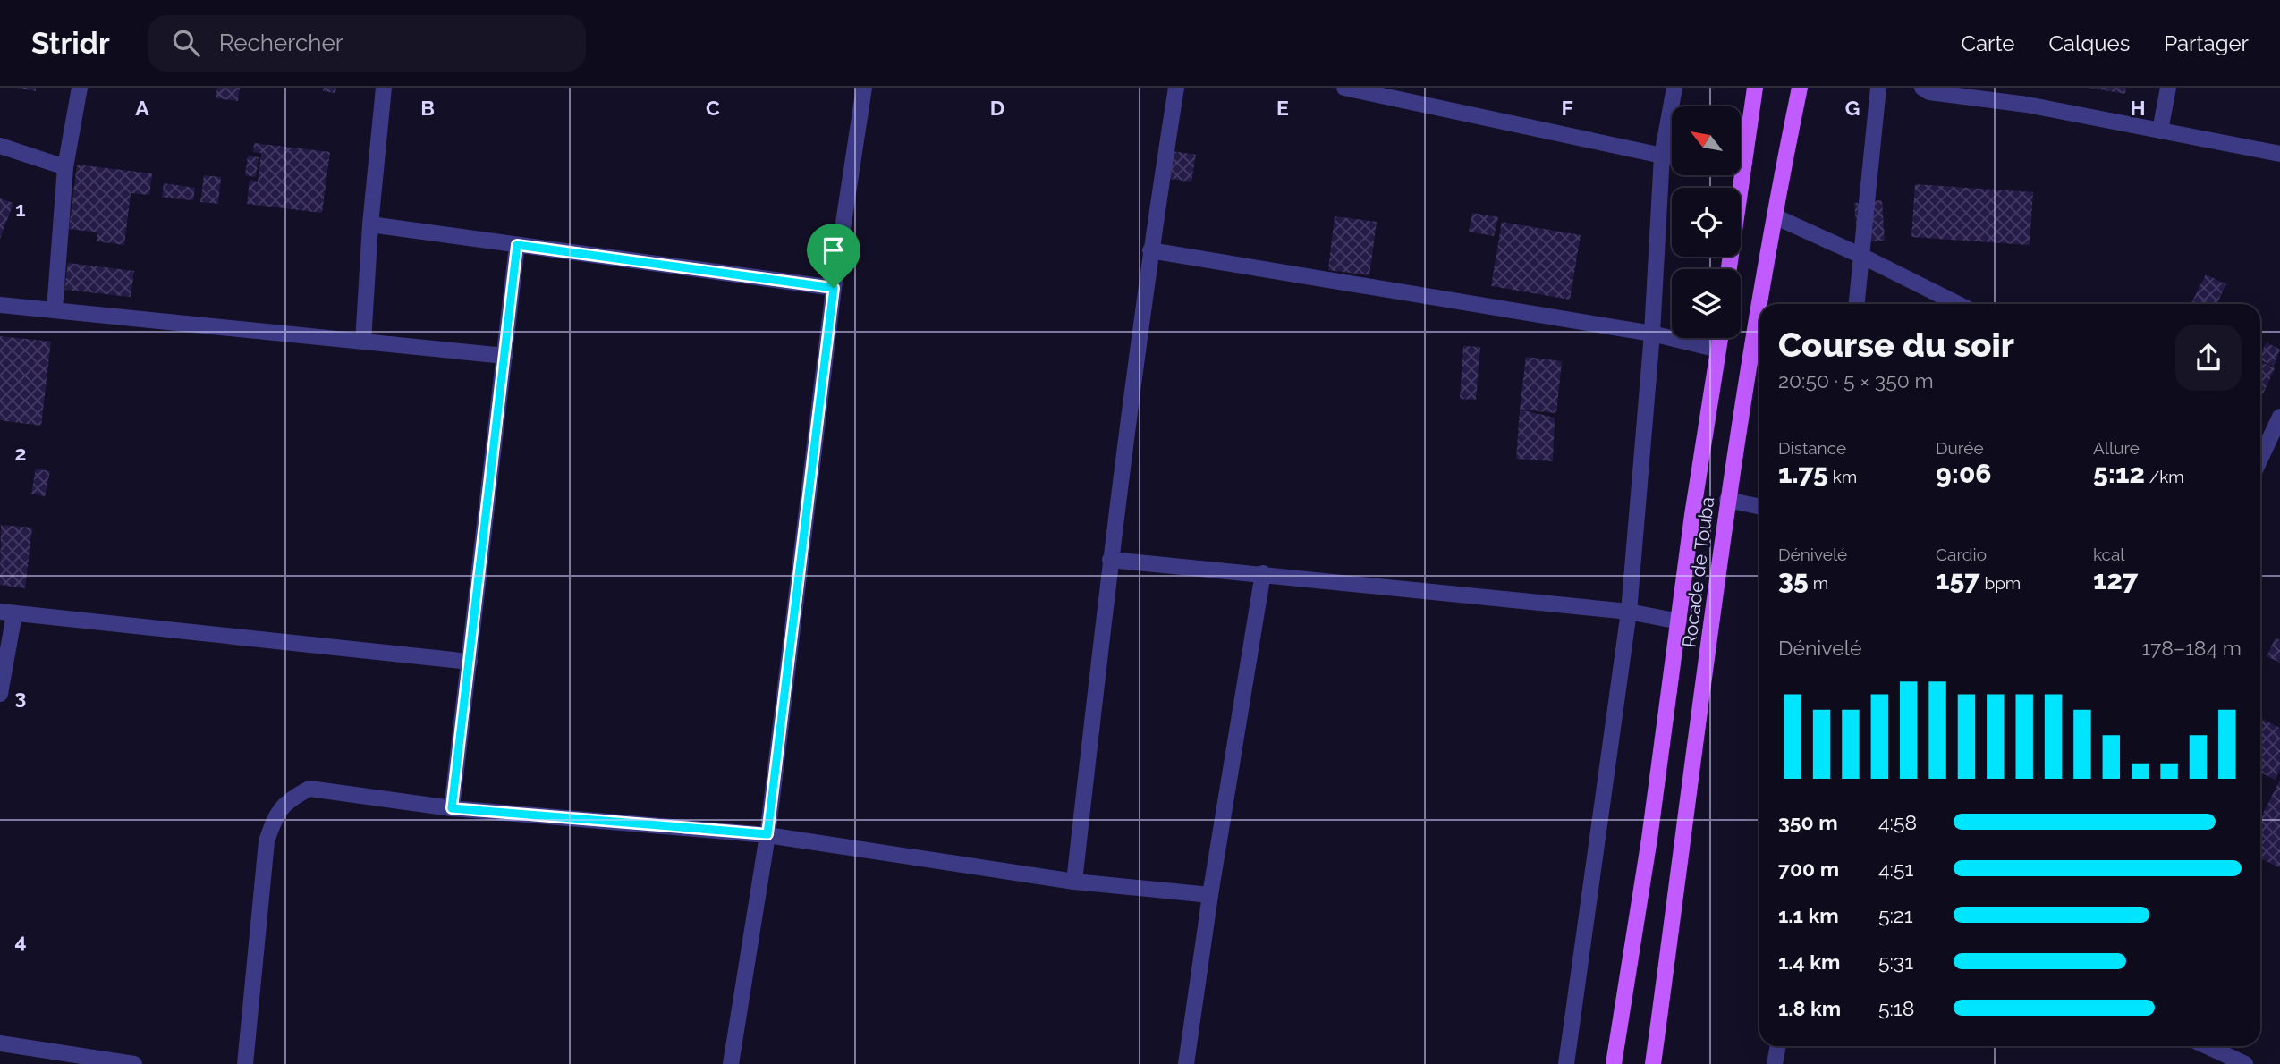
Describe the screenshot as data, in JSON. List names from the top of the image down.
{
  "streets": {
    "main road": ["Rocade de Touba"]
  },
  "north": "top left",
  "page": {
    "header": "Stridr",
    "search": "Rechercher",
    "nav": ["Carte", "Calques", "Partager"],
    "heading": ["Course du soir", "20:50 · 5 × 350 m"],
    "stats": [
      ["Distance", "1.75 km"],
      ["Durée", "9:06"],
      ["Allure", "5:12 /km"],
      ["Dénivelé", "35 m"],
      ["Cardio", "157 bpm"],
      ["kcal", "127"]
    ],
    "chart": ["Dénivelé", "178–184 m"],
    "list": [
      {
        "name": "350 m",
        "note": "4:58"
      },
      {
        "name": "700 m",
        "note": "4:51"
      },
      {
        "name": "1.1 km",
        "note": "5:21"
      },
      {
        "name": "1.4 km",
        "note": "5:31"
      },
      {
        "name": "1.8 km",
        "note": "5:18"
      }
    ]
  },
  "grid": {
    "columns": [
      "A",
      "B",
      "C",
      "D",
      "E",
      "F",
      "G",
      "H"
    ],
    "rows": [
      "1",
      "2",
      "3",
      "4"
    ]
  }
}
